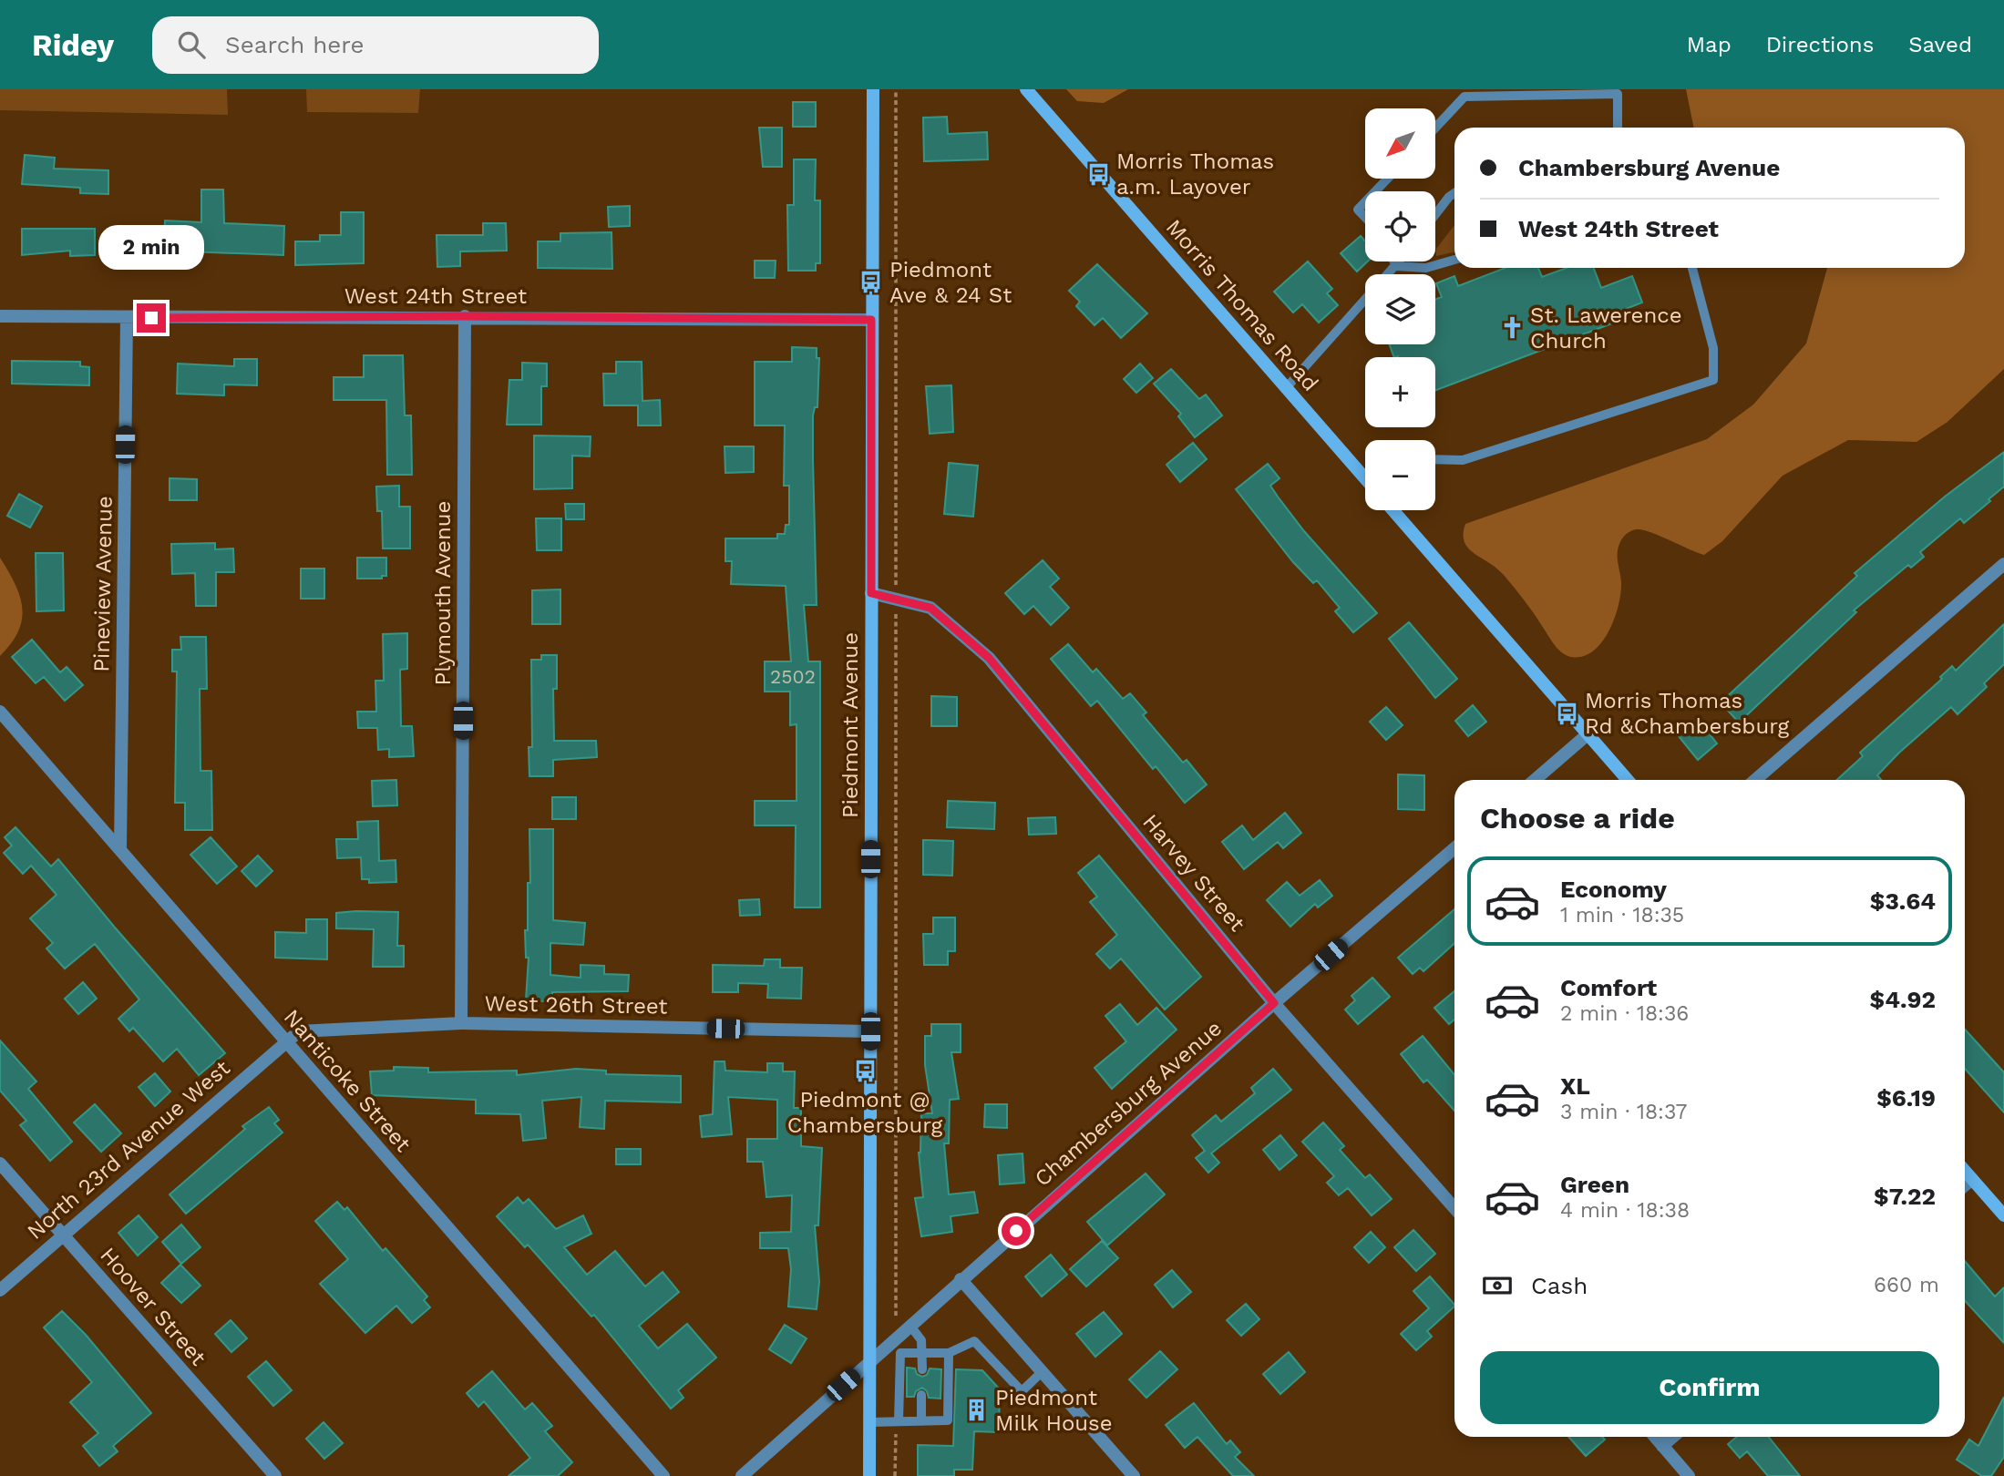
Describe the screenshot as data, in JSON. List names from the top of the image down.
{
  "streets": {
    "main road": ["Morris Thomas Road", "Piedmont Avenue"],
    "street": [
      "West 24th Street",
      "Pineview Avenue",
      "Plymouth Avenue",
      "Harvey Street",
      "West 26th Street",
      "Nanticoke Street",
      "Chambersburg Avenue",
      "North 23rd Avenue West",
      "Hoover Street"
    ]
  },
  "crossings": [
    ["West 24th Street", "Pineview Avenue"],
    ["West 24th Street", "Plymouth Avenue"],
    ["West 24th Street", "Piedmont Avenue"],
    ["Pineview Avenue", "Nanticoke Street"],
    ["Plymouth Avenue", "West 26th Street"],
    ["Piedmont Avenue", "Harvey Street"],
    ["Piedmont Avenue", "West 26th Street"],
    ["Piedmont Avenue", "Chambersburg Avenue"],
    ["Harvey Street", "Chambersburg Avenue"],
    ["West 26th Street", "Nanticoke Street"],
    ["West 26th Street", "North 23rd Avenue West"],
    ["Nanticoke Street", "North 23rd Avenue West"],
    ["North 23rd Avenue West", "Hoover Street"]
  ],
  "places": {
    "bus stop": [
      "Morris Thomas a.m. Layover",
      "Piedmont Ave & 24 St",
      "Morris Thomas Rd &Chambersburg",
      "Piedmont @ Chambersburg"
    ],
    "church": ["St. Lawerence Church"],
    "building": ["Piedmont Milk House"]
  },
  "house_numbers": ["2502"],
  "north": "bottom left",
  "page": {
    "header": "Ridey",
    "search": "Search here",
    "nav": ["Map", "Directions", "Saved"],
    "map_buttons": ["+", "−"],
    "banner": ["Chambersburg Avenue", "West 24th Street"],
    "bubble": "2 min",
    "heading": "Choose a ride",
    "list": [
      {
        "name": "Economy",
        "note": "1 min · 18:35",
        "value": "$3.64"
      },
      {
        "name": "Comfort",
        "note": "2 min · 18:36",
        "value": "$4.92"
      },
      {
        "name": "XL",
        "note": "3 min · 18:37",
        "value": "$6.19"
      },
      {
        "name": "Green",
        "note": "4 min · 18:38",
        "value": "$7.22"
      }
    ],
    "pay": ["Cash", "660 m"],
    "buttons": "Confirm"
  }
}
